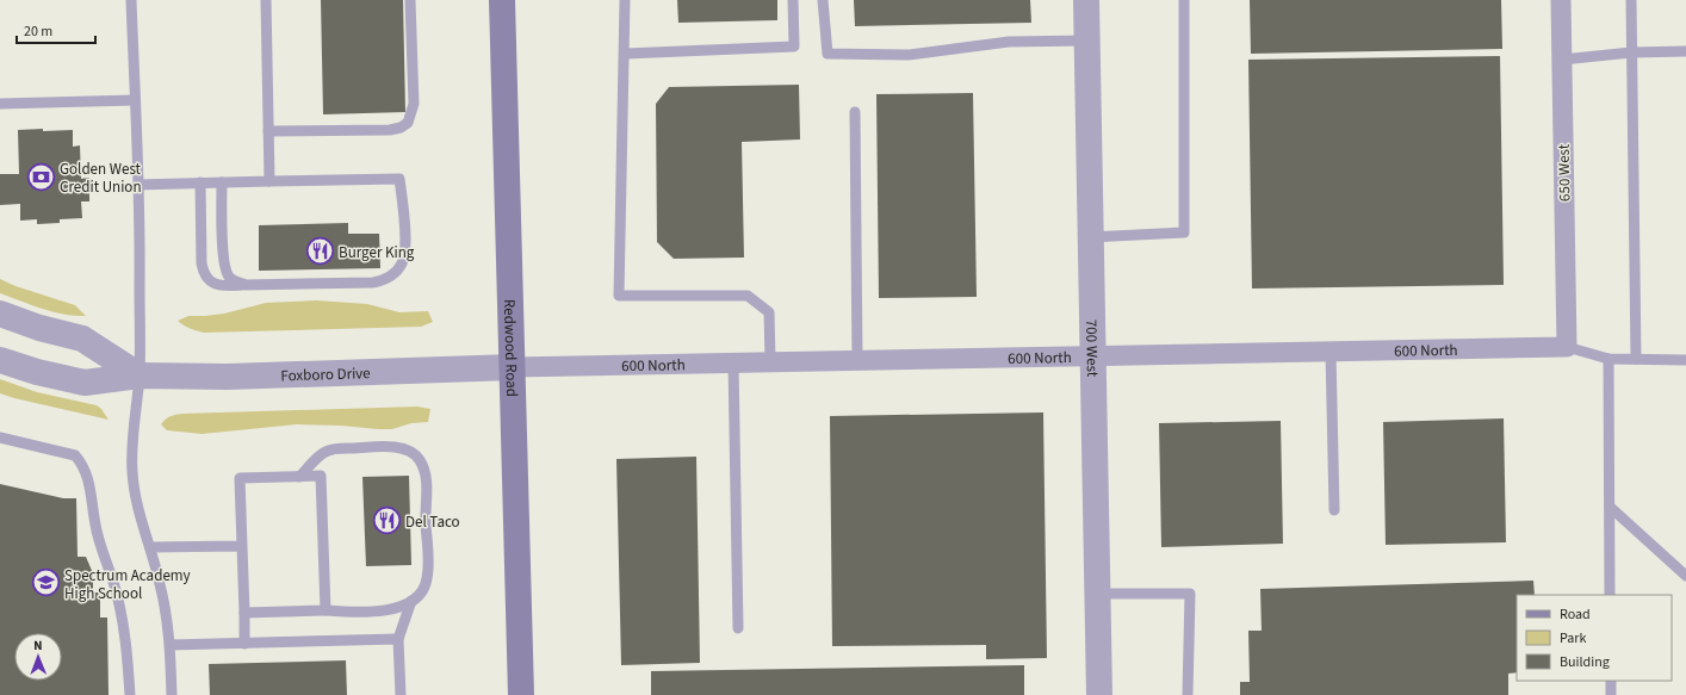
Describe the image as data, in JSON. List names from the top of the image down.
{
  "streets": {
    "main road": ["Redwood Road"],
    "street": [
      "650 West",
      "700 West",
      "600 North",
      "Foxboro Drive"
    ]
  },
  "crossings": [
    ["650 West", "600 North"],
    ["Redwood Road", "600 North"],
    ["Redwood Road", "Foxboro Drive"],
    ["700 West", "600 North"],
    ["600 North", "Foxboro Drive"]
  ],
  "places": {
    "bank": ["Golden West Credit Union"],
    "restaurant": ["Burger King", "Del Taco"],
    "school or university": ["Spectrum Academy High School"]
  },
  "legend": ["Road", "Park", "Building"],
  "scale_bar": "20 m",
  "north": "top"
}
